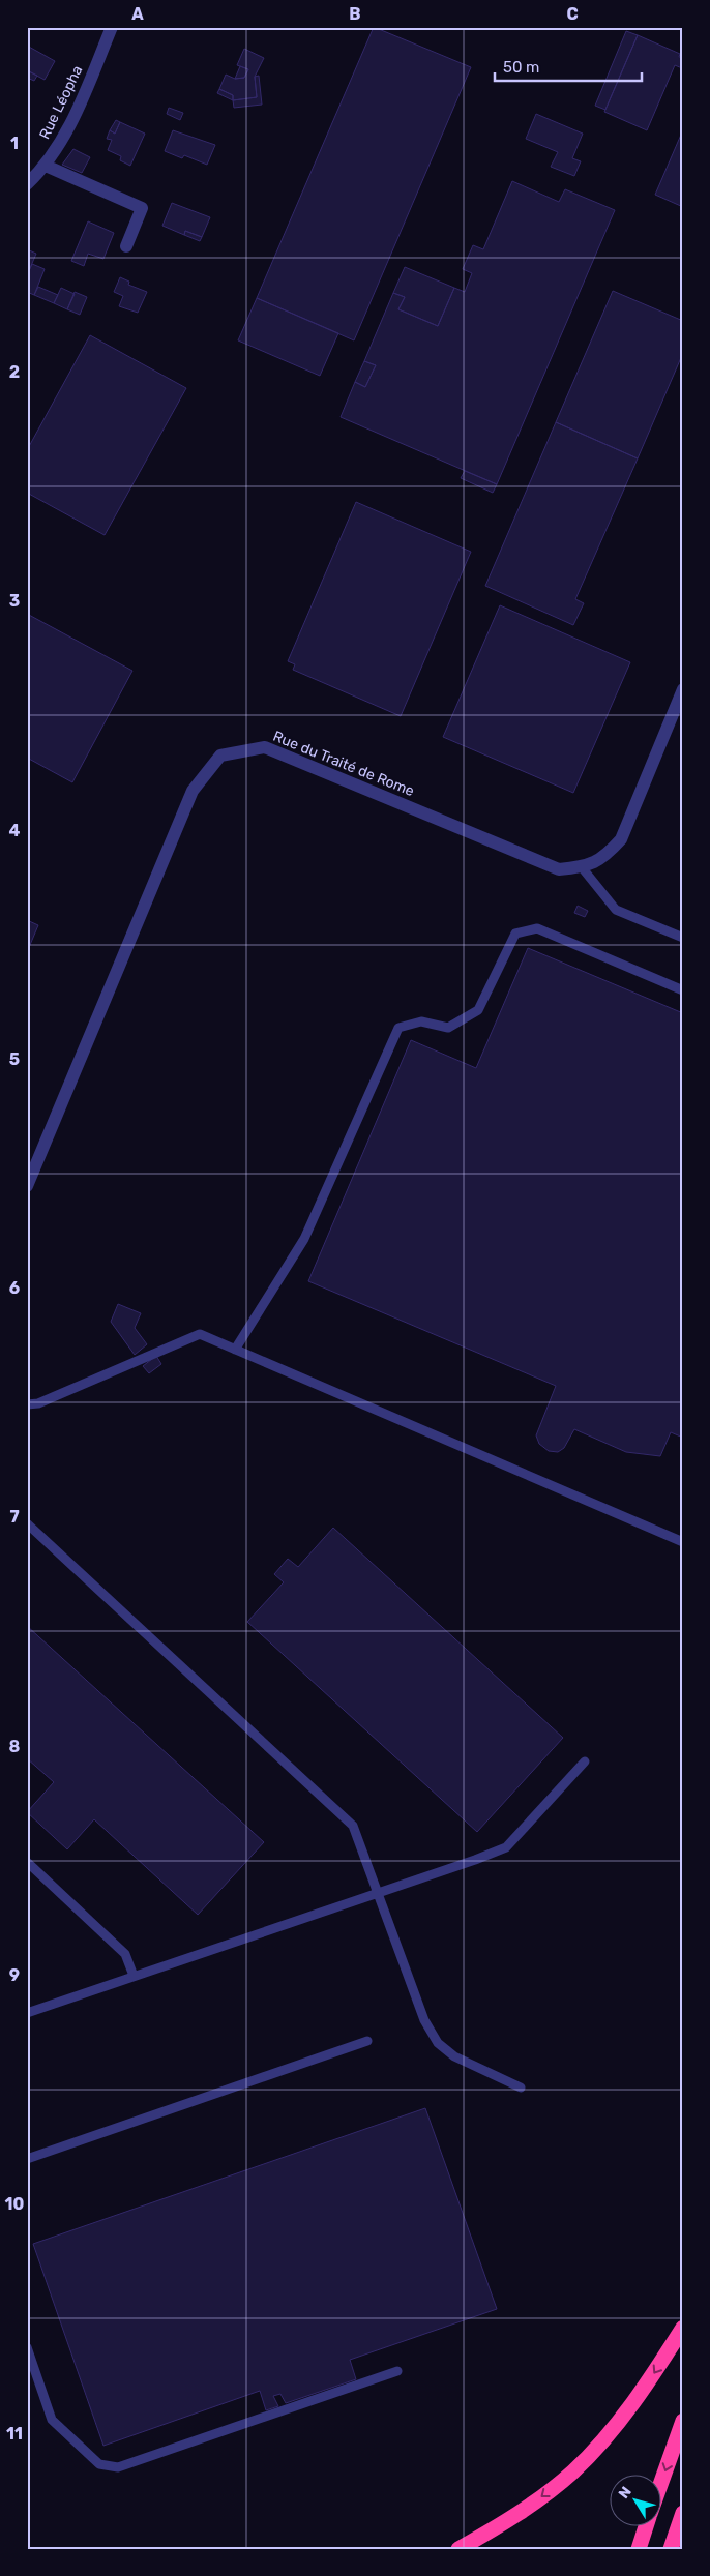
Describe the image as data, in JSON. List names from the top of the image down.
{
  "streets": {
    "street": ["Rue Léopha", "Rue du Traité de Rome"]
  },
  "scale_bar": "50 m",
  "north": "top left",
  "grid": {
    "columns": ["A", "B", "C"],
    "rows": [
      "1",
      "2",
      "3",
      "4",
      "5",
      "6",
      "7",
      "8",
      "9",
      "10",
      "11"
    ]
  }
}
